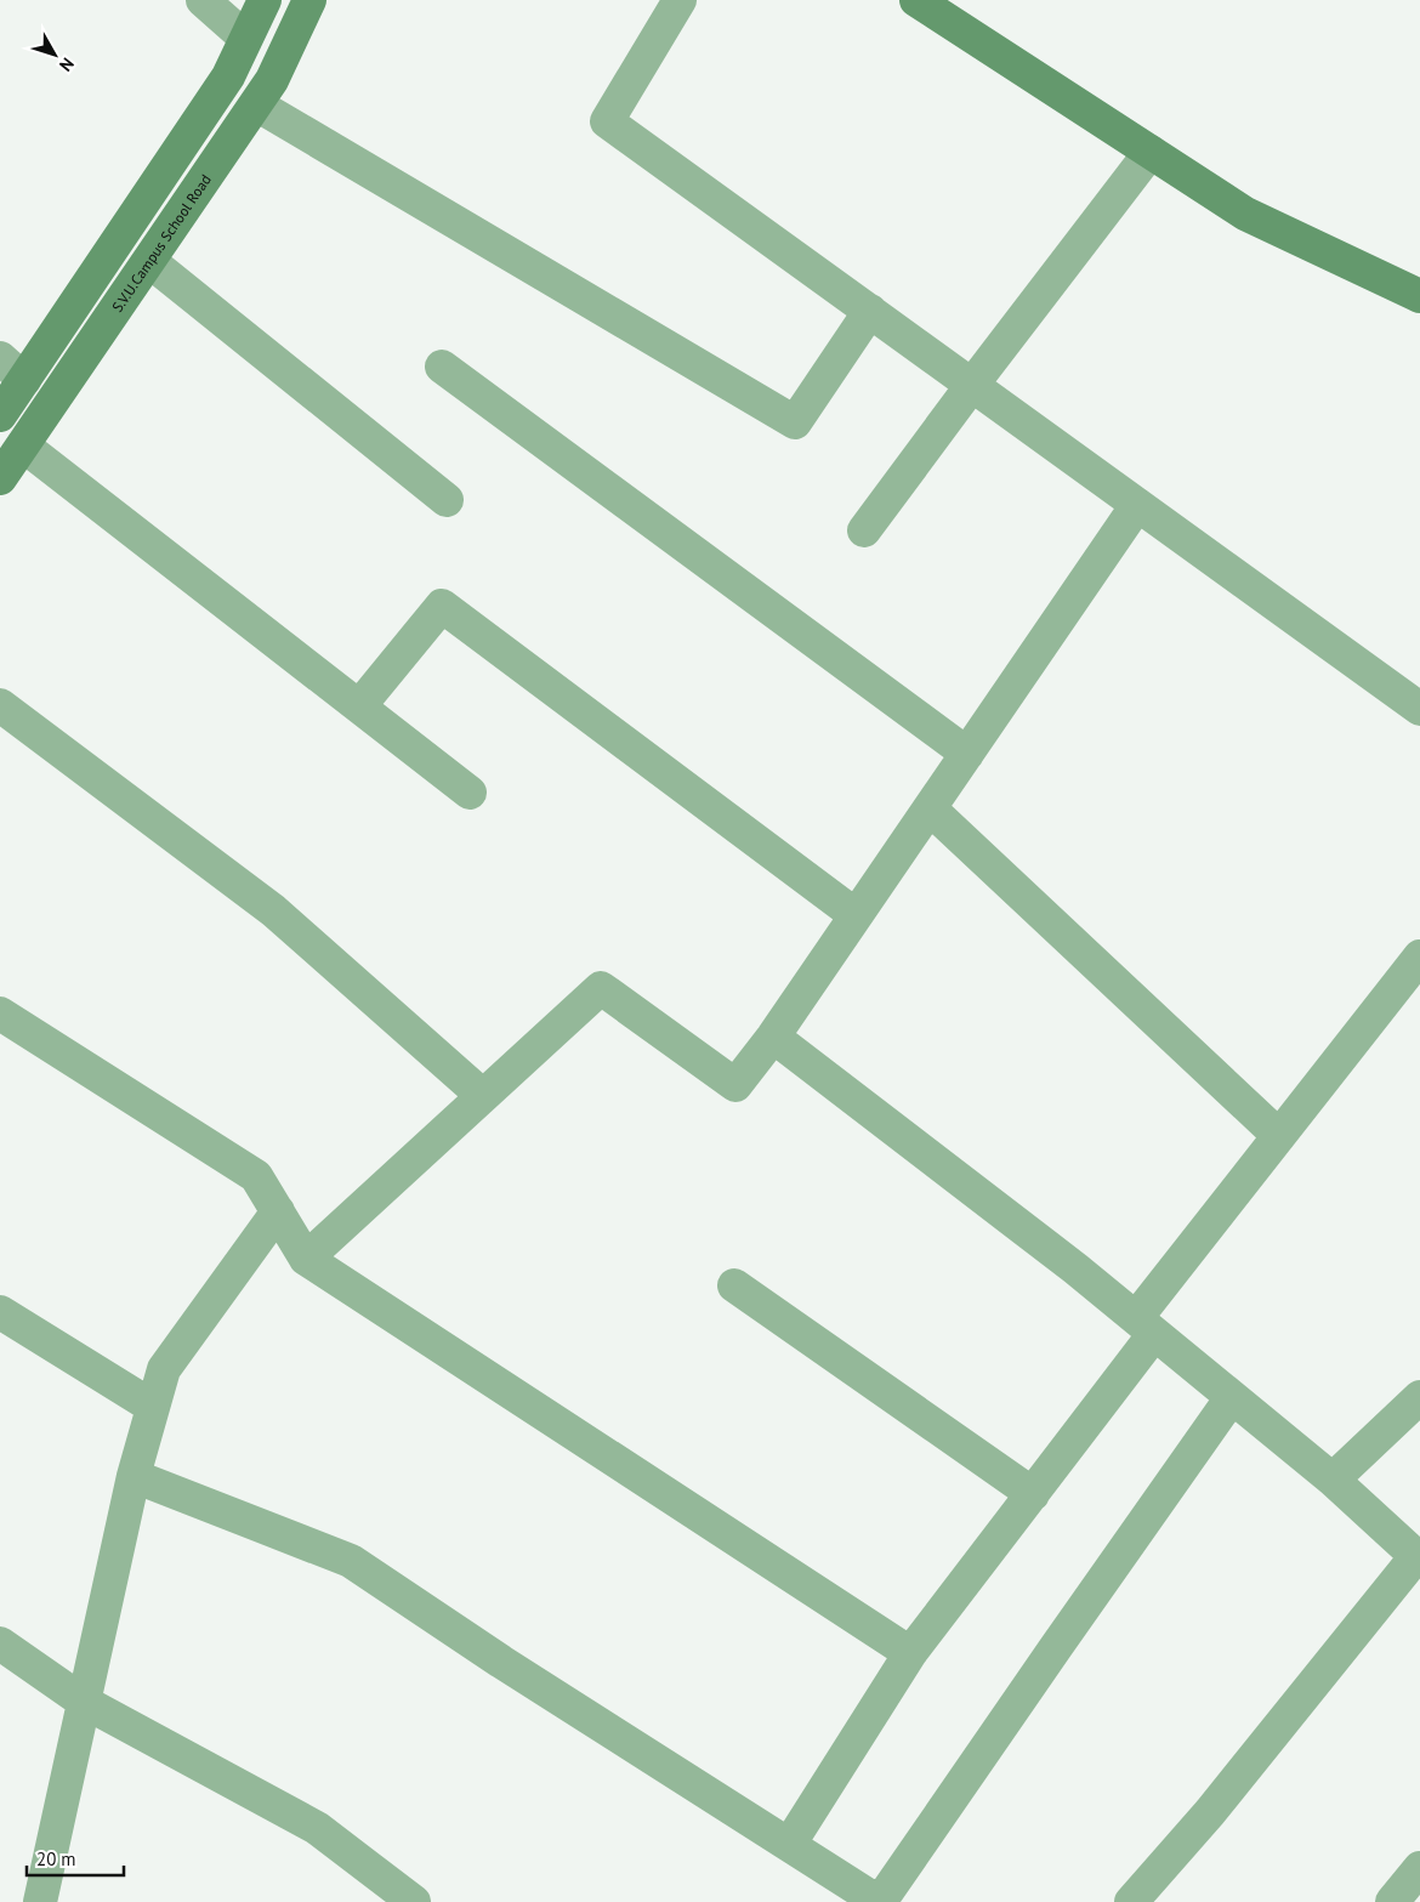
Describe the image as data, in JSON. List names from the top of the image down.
{
  "streets": {
    "street": ["S.V.U.Campus School Road"]
  },
  "scale_bar": "20 m",
  "north": "bottom right"
}
